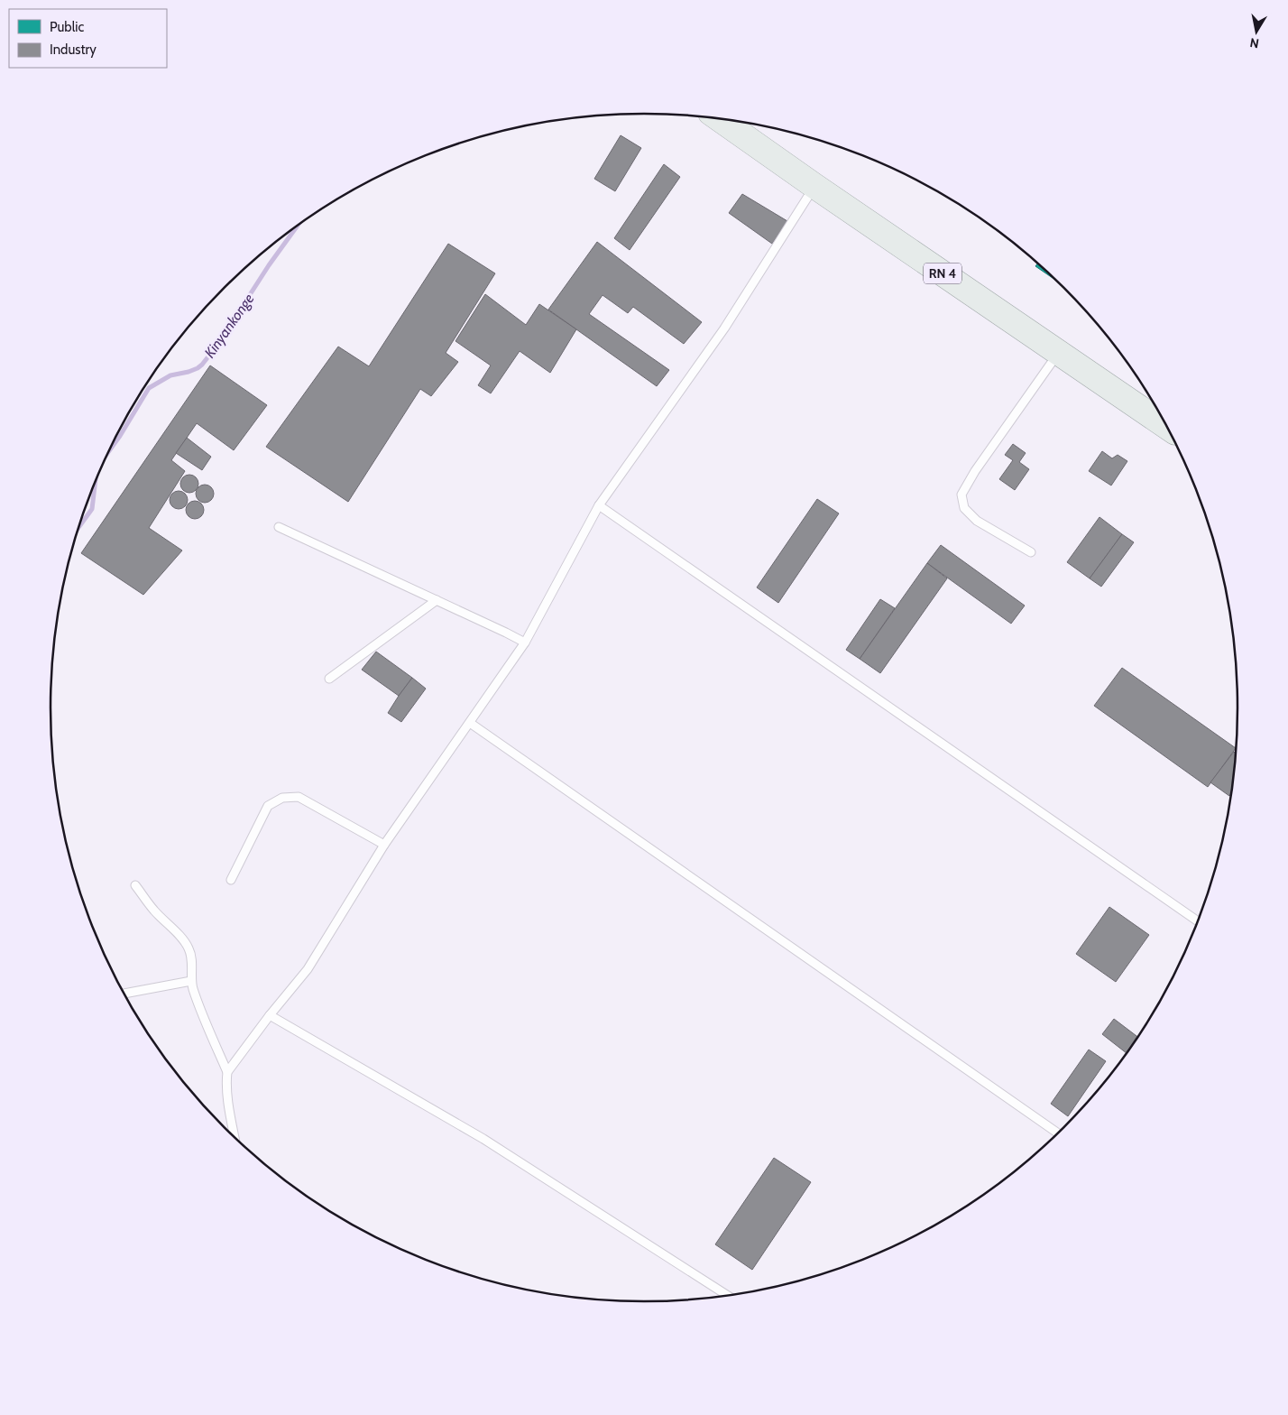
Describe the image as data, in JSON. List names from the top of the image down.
{
  "streets": {
    "main road": ["RN 4"]
  },
  "water": ["Kinyankonge"],
  "legend": ["Public", "Industry"],
  "north": "bottom"
}
